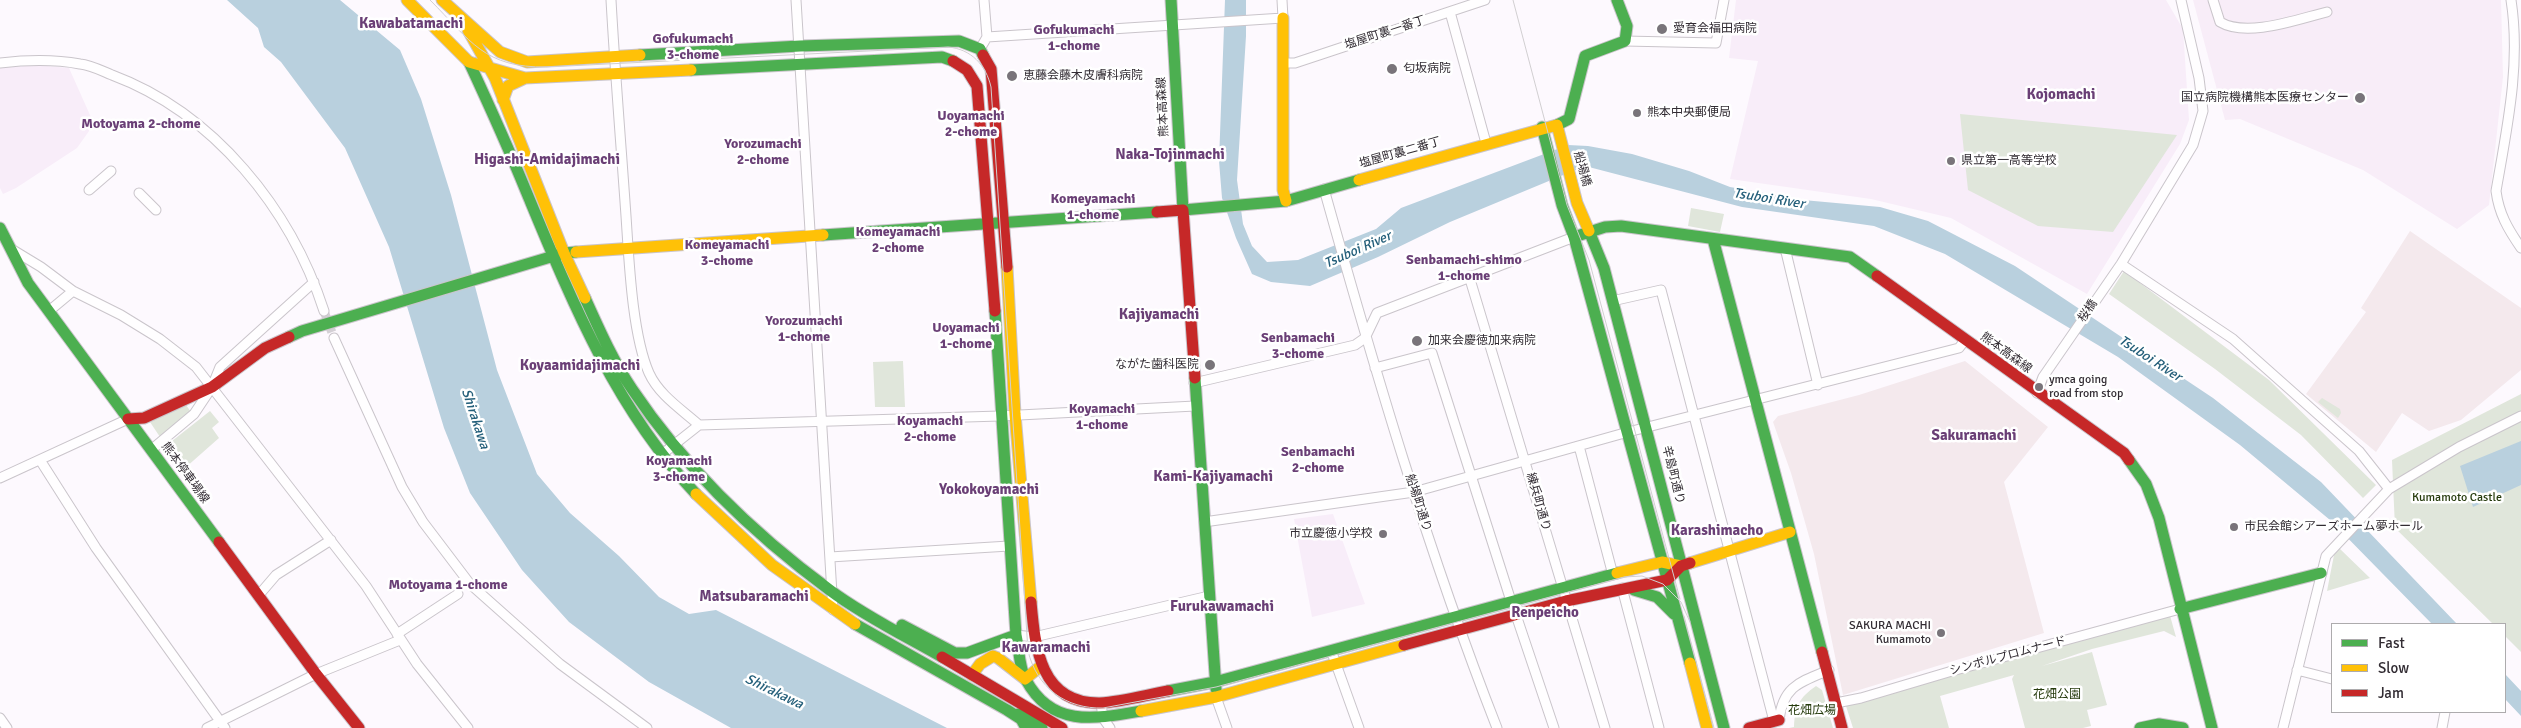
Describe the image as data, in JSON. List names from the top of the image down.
{
  "streets": {
    "street": [
      "塩屋町裏一番丁",
      "熊本高森線",
      "塩屋町裏二番丁",
      "船場橋",
      "桜橋",
      "熊本停車場線",
      "辛島町通り",
      "練兵町通り",
      "船場町通り",
      "シンボルプロムナード"
    ]
  },
  "crossings": [
    ["熊本高森線", "塩屋町裏二番丁"],
    ["熊本高森線", "船場橋"],
    ["熊本高森線", "桜橋"],
    ["熊本高森線", "辛島町通り"],
    ["熊本高森線", "シンボルプロムナード"],
    ["塩屋町裏二番丁", "船場橋"],
    ["塩屋町裏二番丁", "船場町通り"],
    ["船場橋", "辛島町通り"]
  ],
  "districts": [
    "Kawabatamachi",
    "Gofukumachi 1-chome",
    "Gofukumachi 3-chome",
    "Kojomachi",
    "Uoyamachi 2-chome",
    "Motoyama 2-chome",
    "Yorozumachi 2-chome",
    "Naka-Tojinmachi",
    "Higashi-Amidajimachi",
    "Komeyamachi 1-chome",
    "Komeyamachi 2-chome",
    "Komeyamachi 3-chome",
    "Senbamachi-shimo 1-chome",
    "Kajiyamachi",
    "Yorozumachi 1-chome",
    "Uoyamachi 1-chome",
    "Senbamachi 3-chome",
    "Koyaamidajimachi",
    "Koyamachi 1-chome",
    "Koyamachi 2-chome",
    "Sakuramachi",
    "Senbamachi 2-chome",
    "Koyamachi 3-chome",
    "Kami-Kajiyamachi",
    "Yokokoyamachi",
    "Karashimacho",
    "Motoyama 1-chome",
    "Matsubaramachi",
    "Furukawamachi",
    "Renpeicho",
    "Kawaramachi"
  ],
  "water": ["Tsuboi River", "Shirakawa"],
  "parks": ["Kumamoto Castle", "花畑公園", "花畑広場"],
  "places": [
    "愛育会福田病院",
    "匂坂病院",
    "恵藤会藤木皮膚科病院",
    "国立病院機構熊本医療センター",
    "熊本中央郵便局",
    "県立第一高等学校",
    "加来会慶徳加来病院",
    "ながた歯科医院",
    "ymca going road from stop",
    "市民会館シアーズホーム夢ホール",
    "市立慶徳小学校",
    "SAKURA MACHI Kumamoto"
  ],
  "legend": ["Fast", "Slow", "Jam"]
}
